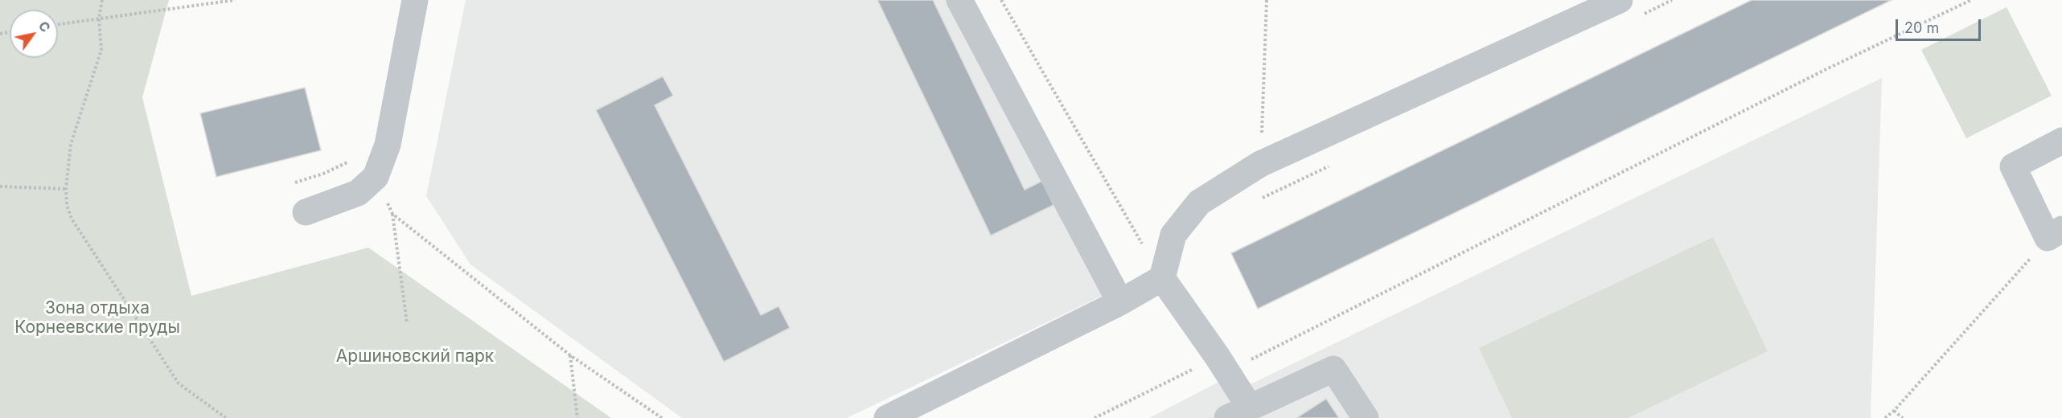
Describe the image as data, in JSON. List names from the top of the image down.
{
  "parks": ["Зона отдыха Корнеевские пруды", "Аршиновский парк"],
  "scale_bar": "20 m",
  "north": "top right"
}
